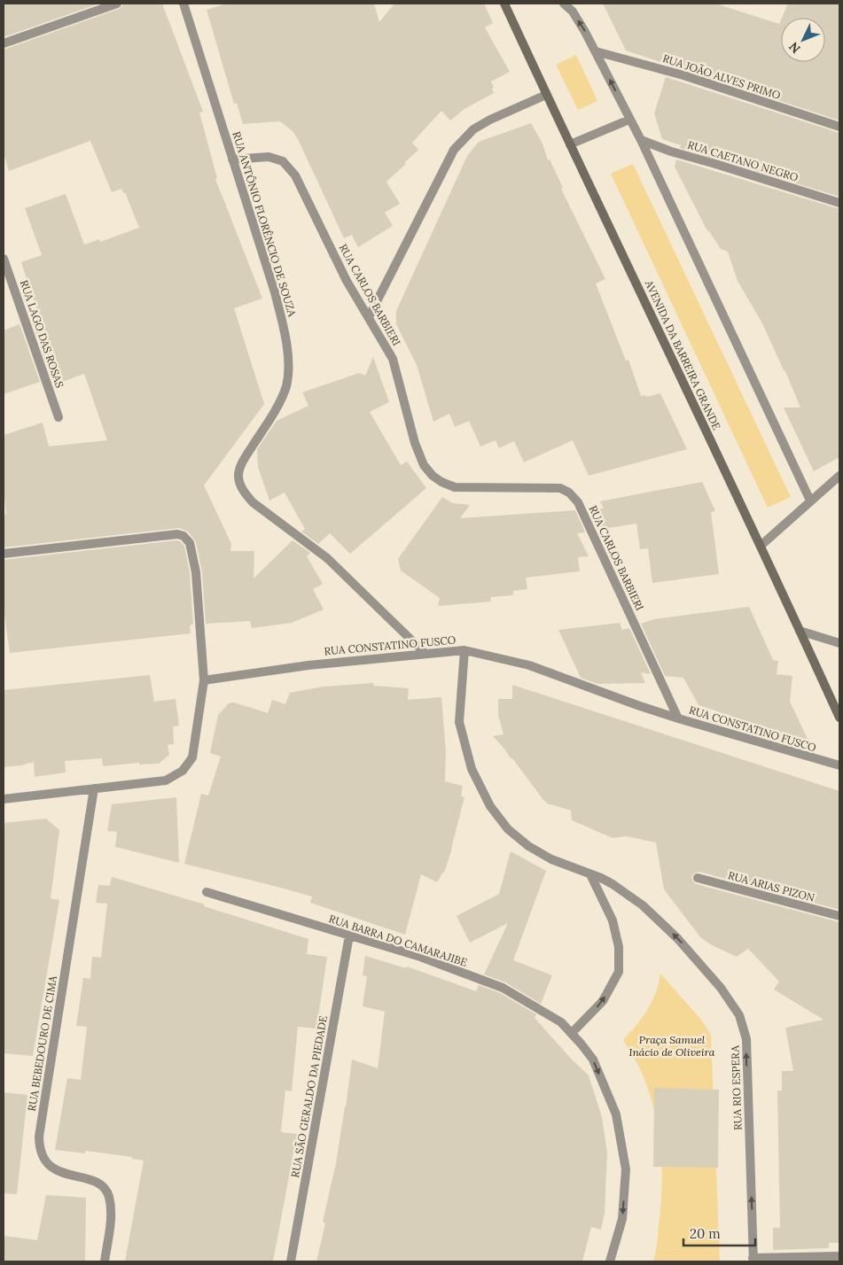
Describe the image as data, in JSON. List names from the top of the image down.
{
  "streets": {
    "main road": ["AVENIDA DA BARREIRA GRANDE"],
    "street": [
      "RUA JOÃO ALVES PRIMO",
      "RUA CAETANO NEGRO",
      "RUA ANTÔNIO FLORÊNCIO DE SOUZA",
      "RUA CARLOS BARBIERI",
      "RUA LAGO DAS ROSAS",
      "RUA CONSTATINO FUSCO",
      "RUA ARIAS PIZON",
      "RUA BARRA DO CAMARAJIBE",
      "RUA BEBEDOURO DE CIMA",
      "RUA RIO ESPERA",
      "RUA SÃO GERALDO DA PIEDADE"
    ]
  },
  "crossings": [
    ["RUA ANTÔNIO FLORÊNCIO DE SOUZA", "RUA CARLOS BARBIERI"],
    ["RUA ANTÔNIO FLORÊNCIO DE SOUZA", "RUA CONSTATINO FUSCO"],
    ["RUA CARLOS BARBIERI", "RUA CONSTATINO FUSCO"],
    ["RUA BARRA DO CAMARAJIBE", "RUA SÃO GERALDO DA PIEDADE"]
  ],
  "one_way": ["RUA BARRA DO CAMARAJIBE", "RUA RIO ESPERA"],
  "parks": ["Praça Samuel Inácio de Oliveira"],
  "scale_bar": "20 m",
  "north": "bottom left"
}
